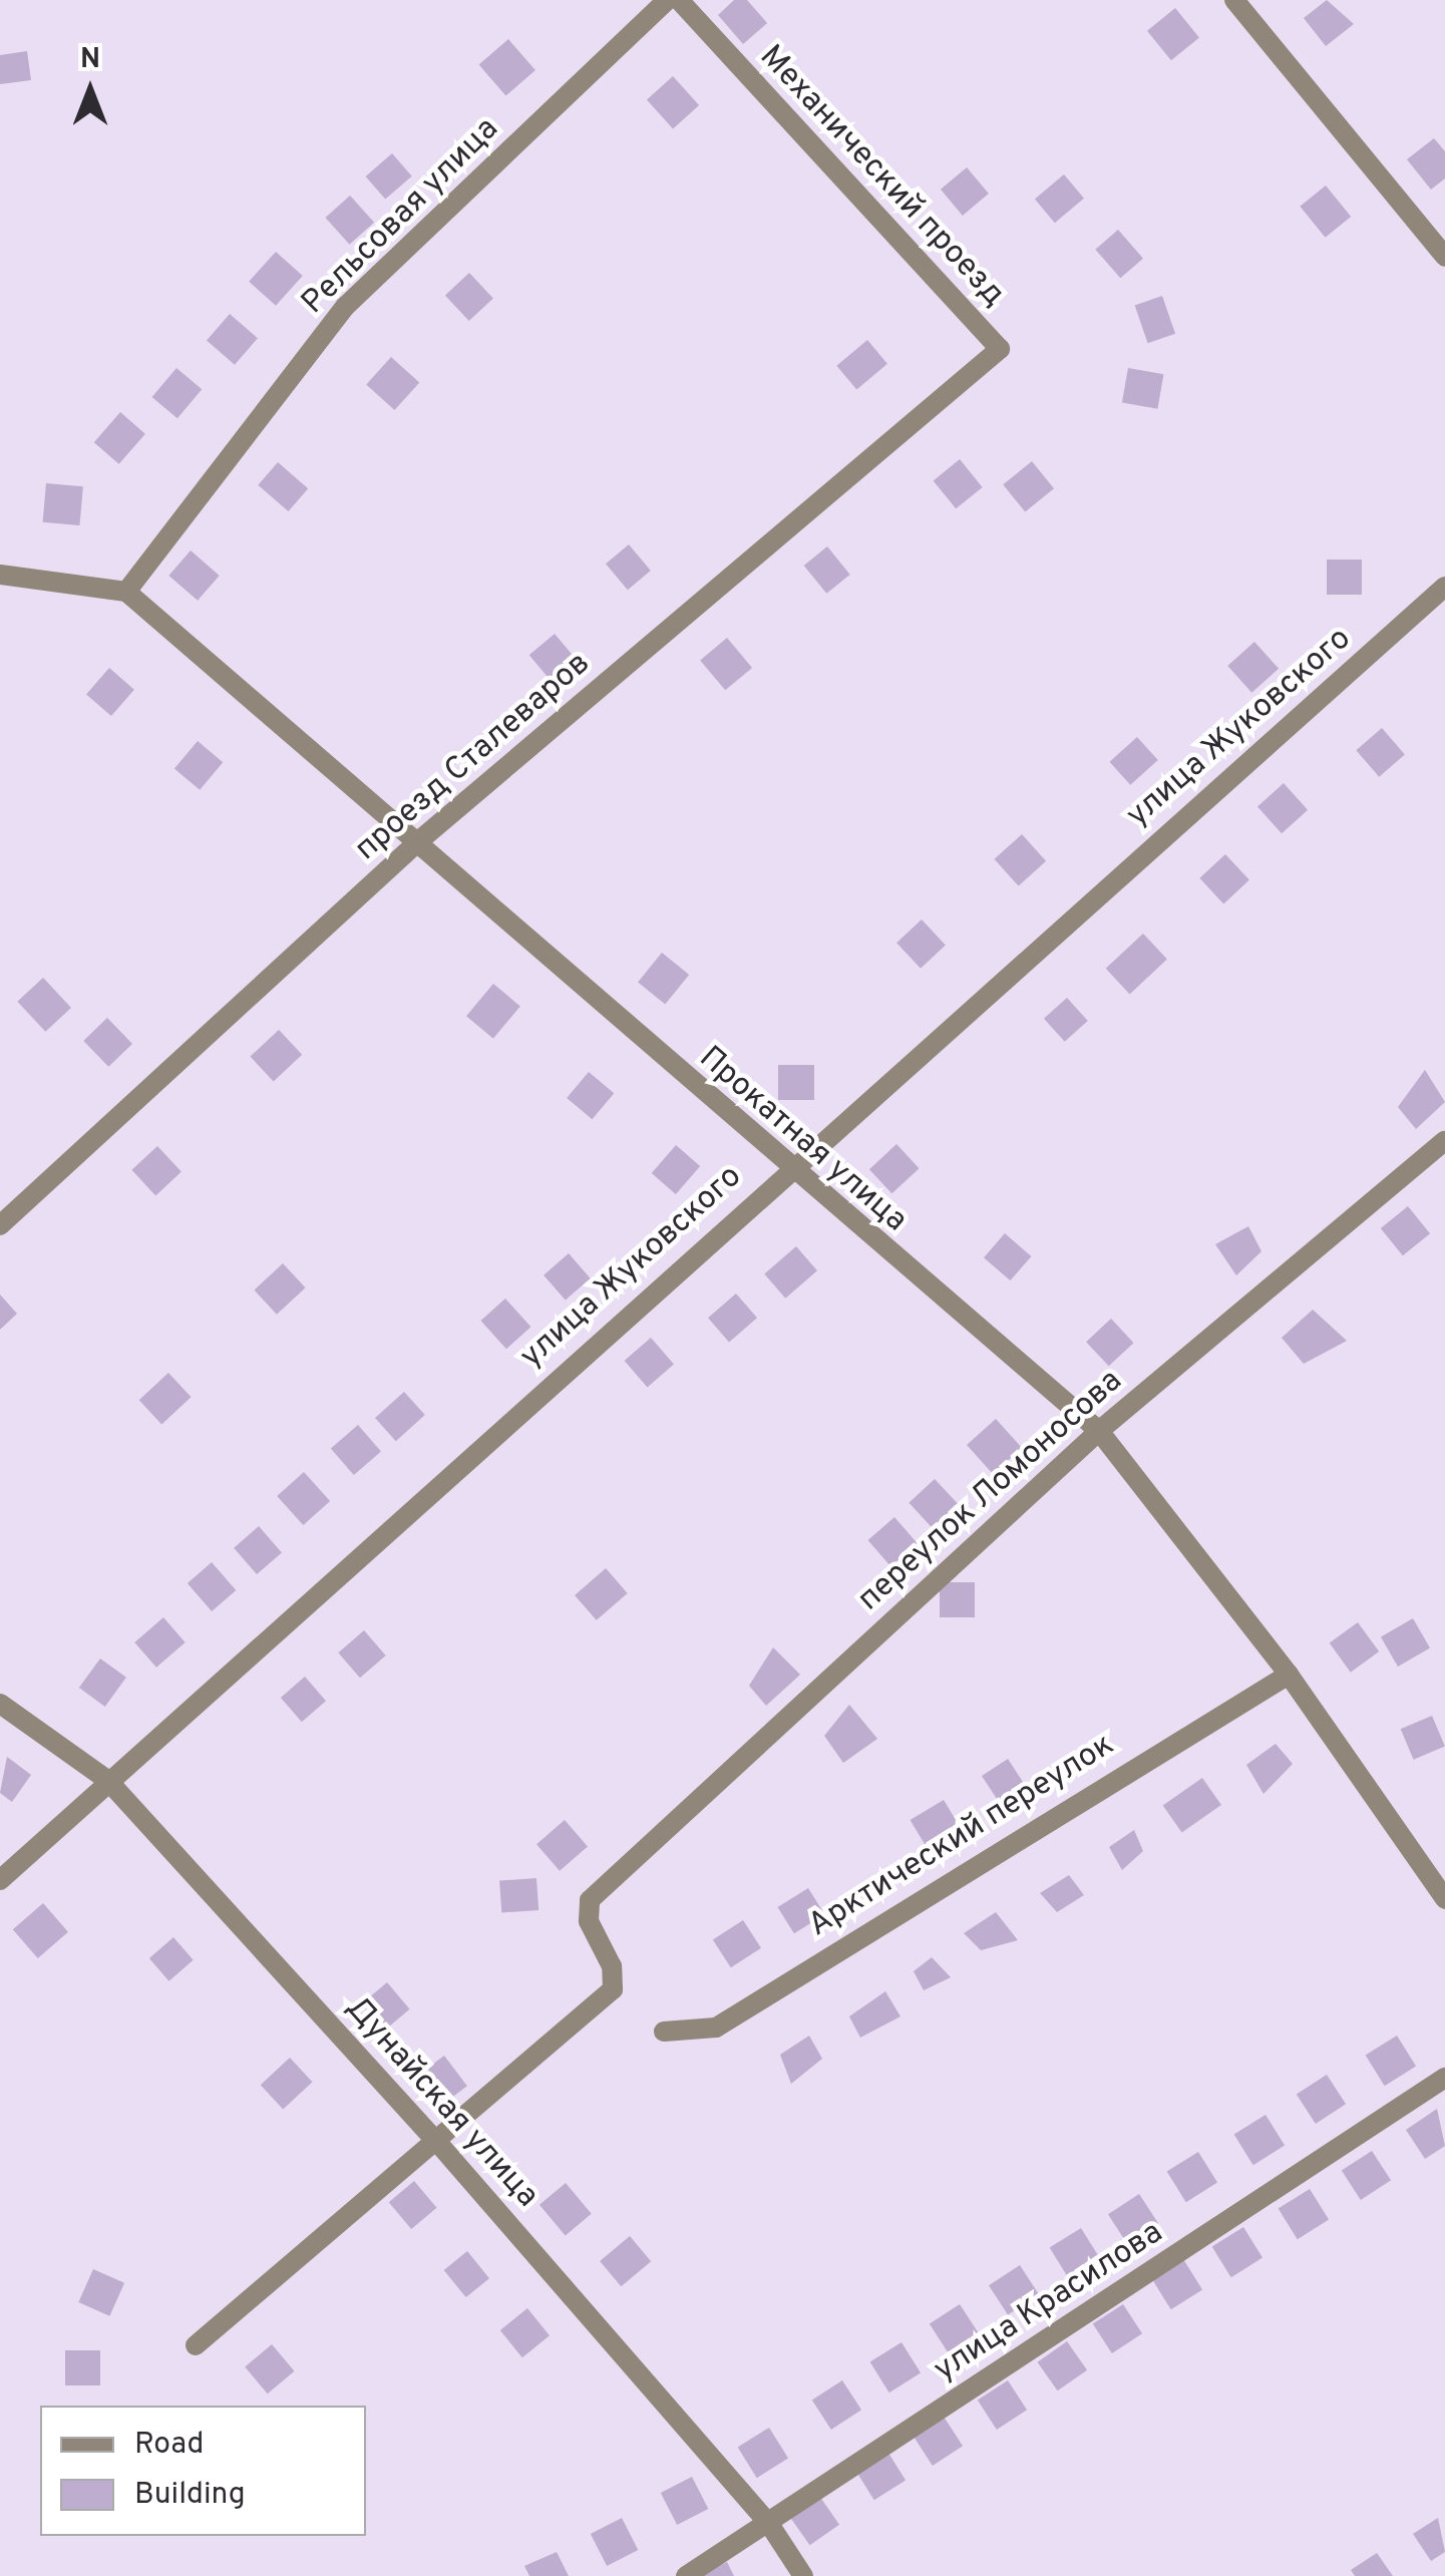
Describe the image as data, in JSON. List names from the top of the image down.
{
  "streets": {
    "street": [
      "Механический проезд",
      "Рельсовая улица",
      "улица Жуковского",
      "проезд Сталеваров",
      "Прокатная улица",
      "переулок Ломоносова",
      "Арктический переулок",
      "Дунайская улица",
      "улица Красилова"
    ]
  },
  "crossings": [
    ["Механический проезд", "проезд Сталеваров"],
    ["Рельсовая улица", "Прокатная улица"],
    ["улица Жуковского", "Прокатная улица"],
    ["улица Жуковского", "Дунайская улица"],
    ["проезд Сталеваров", "Прокатная улица"],
    ["Прокатная улица", "переулок Ломоносова"],
    ["Прокатная улица", "Арктический переулок"],
    ["переулок Ломоносова", "Дунайская улица"],
    ["Дунайская улица", "улица Красилова"]
  ],
  "legend": ["Road", "Building"],
  "north": "top"
}
